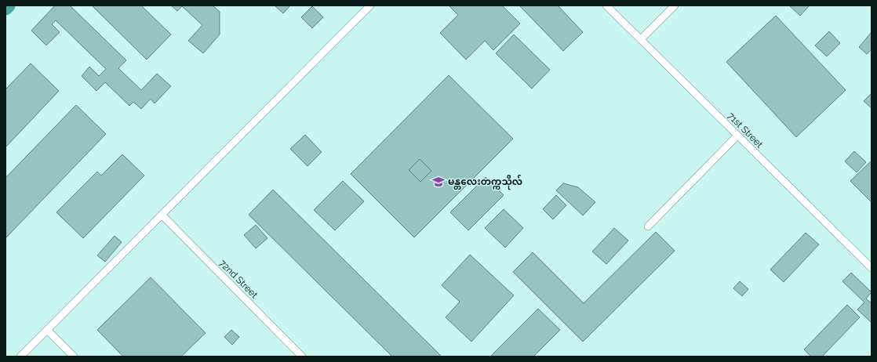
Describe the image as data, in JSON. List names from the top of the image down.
{
  "streets": {
    "lane": ["71st Street", "72nd Street"]
  },
  "places": {
    "school or university": ["မန္တလေးတက္ကသိုလ်"]
  }
}
